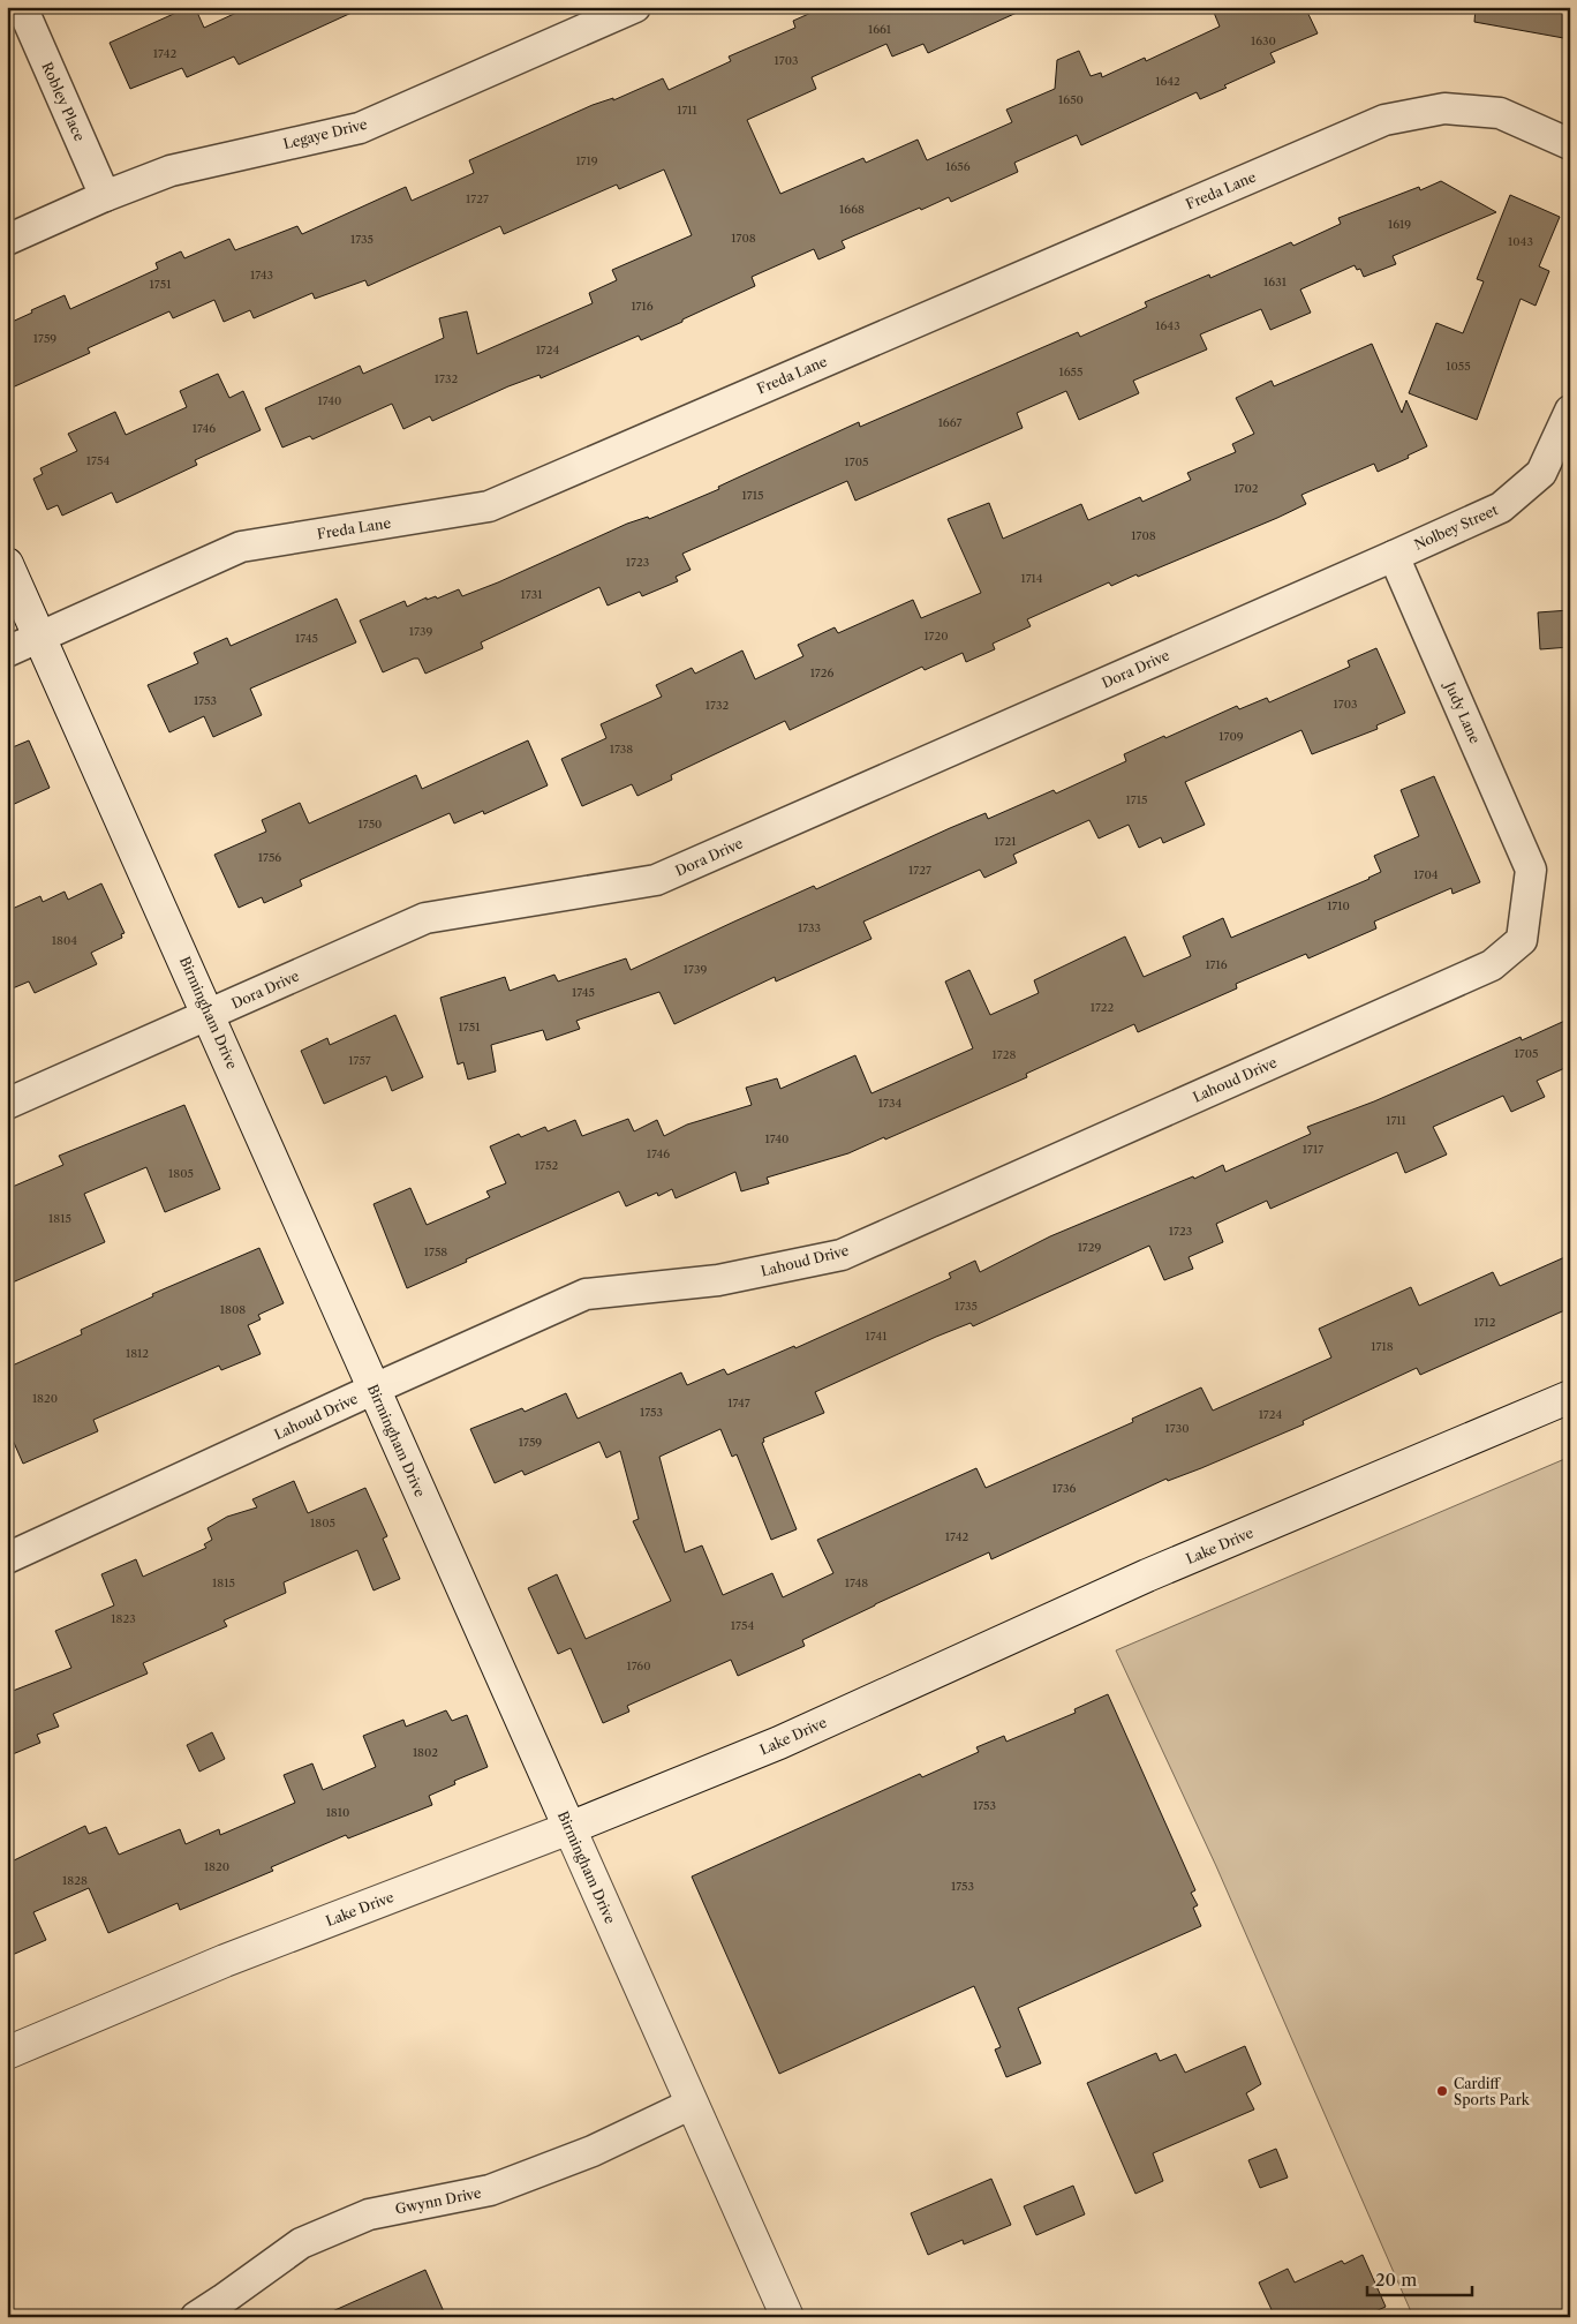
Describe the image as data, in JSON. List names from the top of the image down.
{
  "streets": {
    "main road": ["Birmingham Drive", "Lake Drive"],
    "street": [
      "Robley Place",
      "Legaye Drive",
      "Freda Lane",
      "Nolbey Street",
      "Dora Drive",
      "Judy Lane",
      "Lahoud Drive",
      "Gwynn Drive"
    ]
  },
  "crossings": [
    ["Robley Place", "Legaye Drive"],
    ["Freda Lane", "Birmingham Drive"],
    ["Nolbey Street", "Dora Drive"],
    ["Nolbey Street", "Judy Lane"],
    ["Dora Drive", "Judy Lane"],
    ["Dora Drive", "Birmingham Drive"],
    ["Judy Lane", "Lahoud Drive"],
    ["Birmingham Drive", "Lahoud Drive"],
    ["Birmingham Drive", "Lake Drive"],
    ["Birmingham Drive", "Gwynn Drive"]
  ],
  "places": ["Cardiff Sports Park"],
  "house_numbers": [
    "1661",
    "1630",
    "1742",
    "1703",
    "1642",
    "1650",
    "1711",
    "1719",
    "1656",
    "1727",
    "1668",
    "1619",
    "1708",
    "1735",
    "1043",
    "1743",
    "1631",
    "1751",
    "1716",
    "1643",
    "1759",
    "1724",
    "1055",
    "1655",
    "1732",
    "1740",
    "1667",
    "1746",
    "1754",
    "1705",
    "1702",
    "1715",
    "1708",
    "1723",
    "1714",
    "1731",
    "1739",
    "1720",
    "1745",
    "1726",
    "1753",
    "1703",
    "1732",
    "1709",
    "1738",
    "1715",
    "1750",
    "1721",
    "1756",
    "1727",
    "1704",
    "1710",
    "1733",
    "1804",
    "1716",
    "1739",
    "1745",
    "1722",
    "1751",
    "1705",
    "1728",
    "1757",
    "1734",
    "1711",
    "1740",
    "1717",
    "1746",
    "1752",
    "1805",
    "1815",
    "1723",
    "1729",
    "1758",
    "1735",
    "1808",
    "1712",
    "1741",
    "1718",
    "1812",
    "1820",
    "1747",
    "1753",
    "1724",
    "1730",
    "1759",
    "1736",
    "1805",
    "1742",
    "1815",
    "1748",
    "1823",
    "1754",
    "1760",
    "1802",
    "1753",
    "1810",
    "1820",
    "1828",
    "1753"
  ],
  "scale_bar": "20 m"
}
